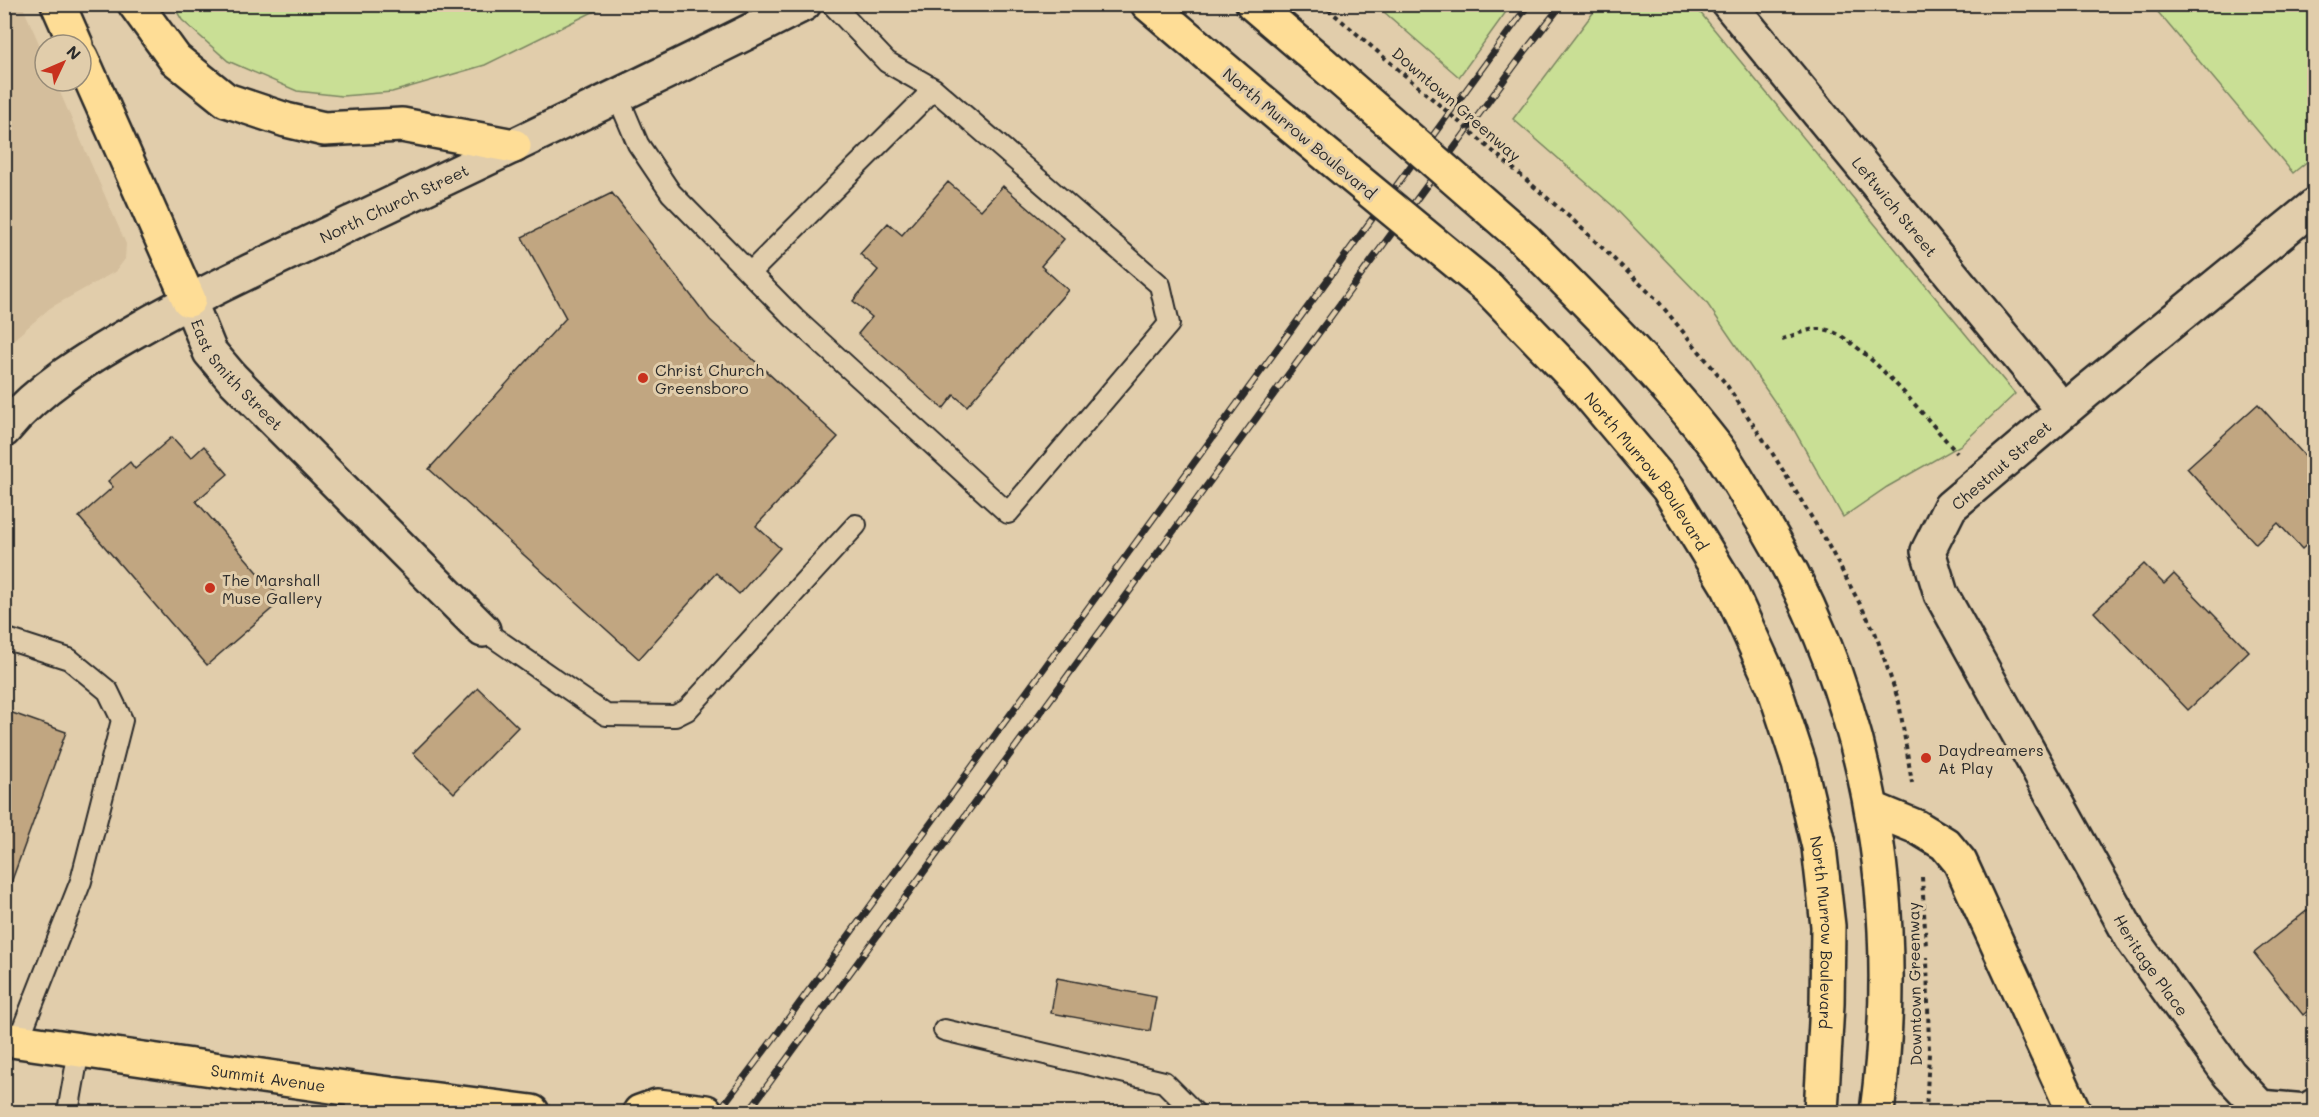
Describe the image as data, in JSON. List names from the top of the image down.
{
  "streets": {
    "main road": ["North Murrow Boulevard", "East Smith Street", "Summit Avenue"],
    "street": [
      "North Church Street",
      "Leftwich Street",
      "Chestnut Street",
      "Heritage Place"
    ],
    "path": ["Downtown Greenway"]
  },
  "crossings": [
    ["North Church Street", "East Smith Street"],
    ["Leftwich Street", "Chestnut Street"],
    ["Chestnut Street", "Heritage Place"]
  ],
  "places": ["Christ Church Greensboro", "The Marshall Muse Gallery", "Daydreamers At Play"],
  "north": "top right"
}
